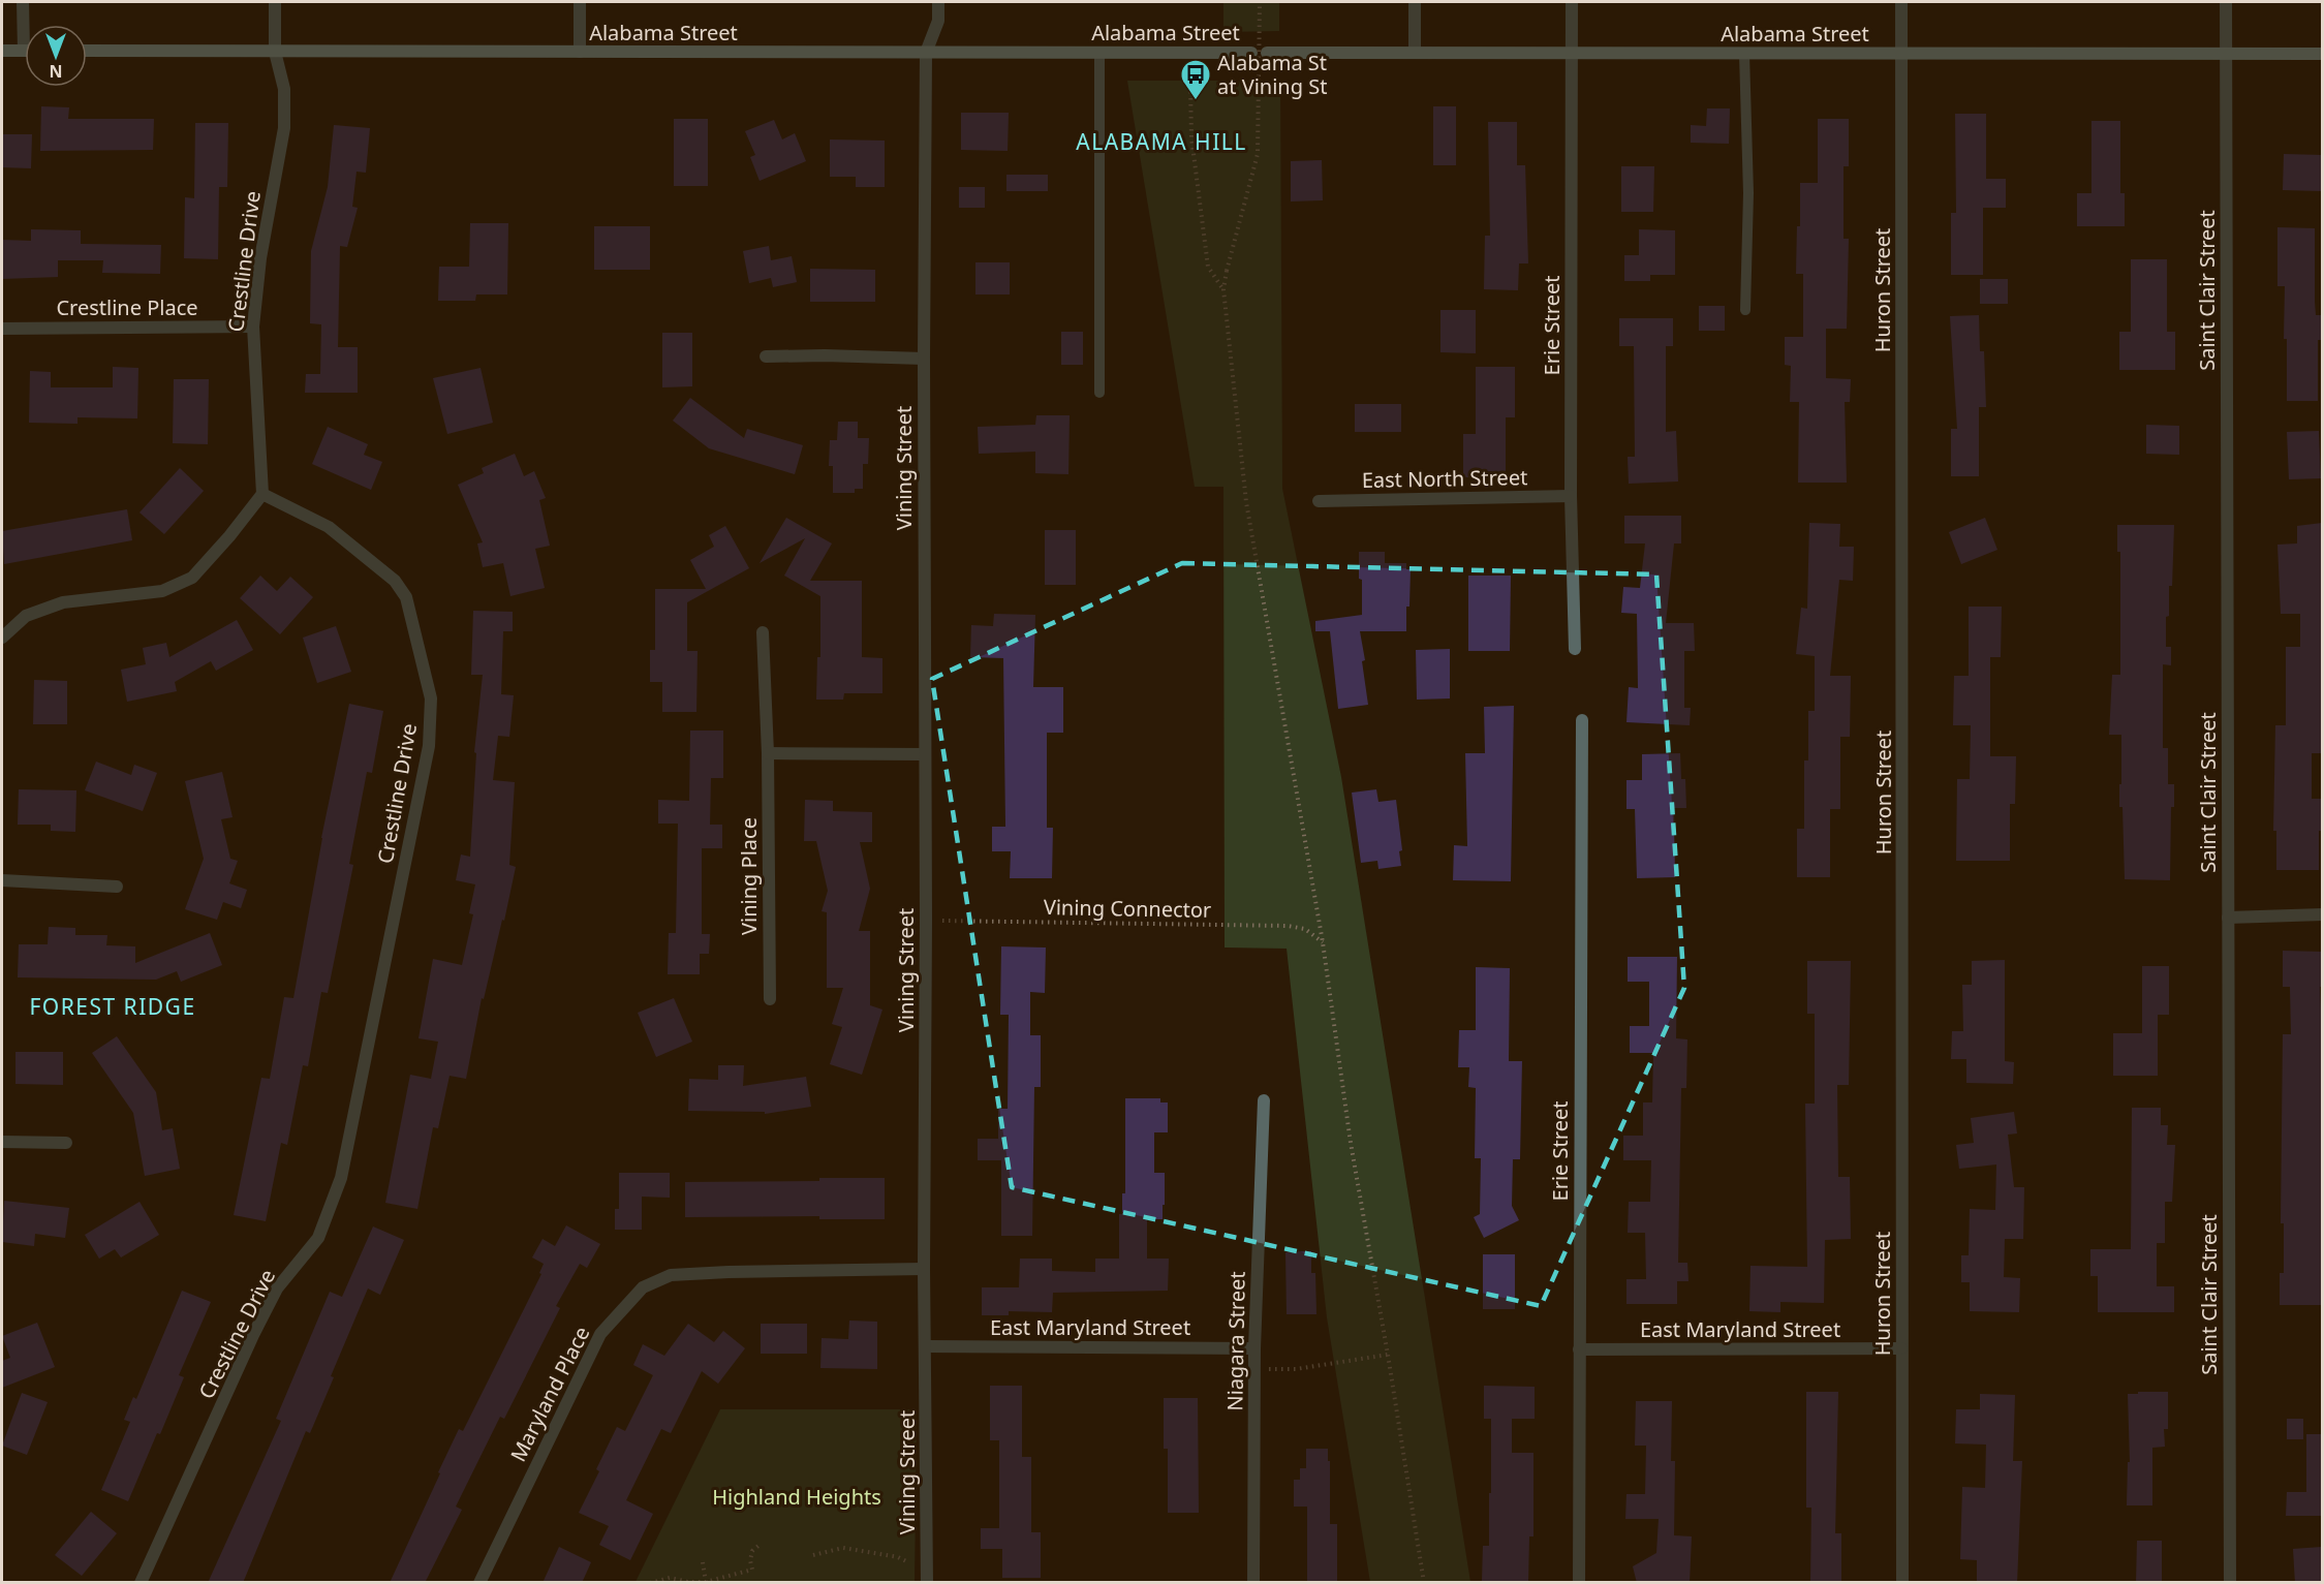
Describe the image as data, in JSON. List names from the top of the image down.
{
  "streets": {
    "main road": ["Alabama Street"],
    "street": [
      "Crestline Drive",
      "Huron Street",
      "Saint Clair Street",
      "Crestline Place",
      "Erie Street",
      "Vining Street",
      "East North Street",
      "Vining Place",
      "East Maryland Street",
      "Niagara Street",
      "Maryland Place"
    ],
    "path": ["Vining Connector"]
  },
  "crossings": [
    ["Alabama Street", "Crestline Drive"],
    ["Alabama Street", "Huron Street"],
    ["Alabama Street", "Saint Clair Street"],
    ["Alabama Street", "Erie Street"],
    ["Alabama Street", "Vining Street"],
    ["Crestline Drive", "Crestline Place"],
    ["Huron Street", "East Maryland Street"],
    ["Erie Street", "East North Street"],
    ["Erie Street", "East Maryland Street"],
    ["Vining Street", "Vining Connector"],
    ["Vining Street", "East Maryland Street"],
    ["Vining Street", "Maryland Place"],
    ["East Maryland Street", "Niagara Street"]
  ],
  "districts": ["ALABAMA HILL", "FOREST RIDGE"],
  "parks": ["Highland Heights"],
  "places": {
    "bus stop": ["Alabama St at Vining St"]
  },
  "north": "bottom"
}
